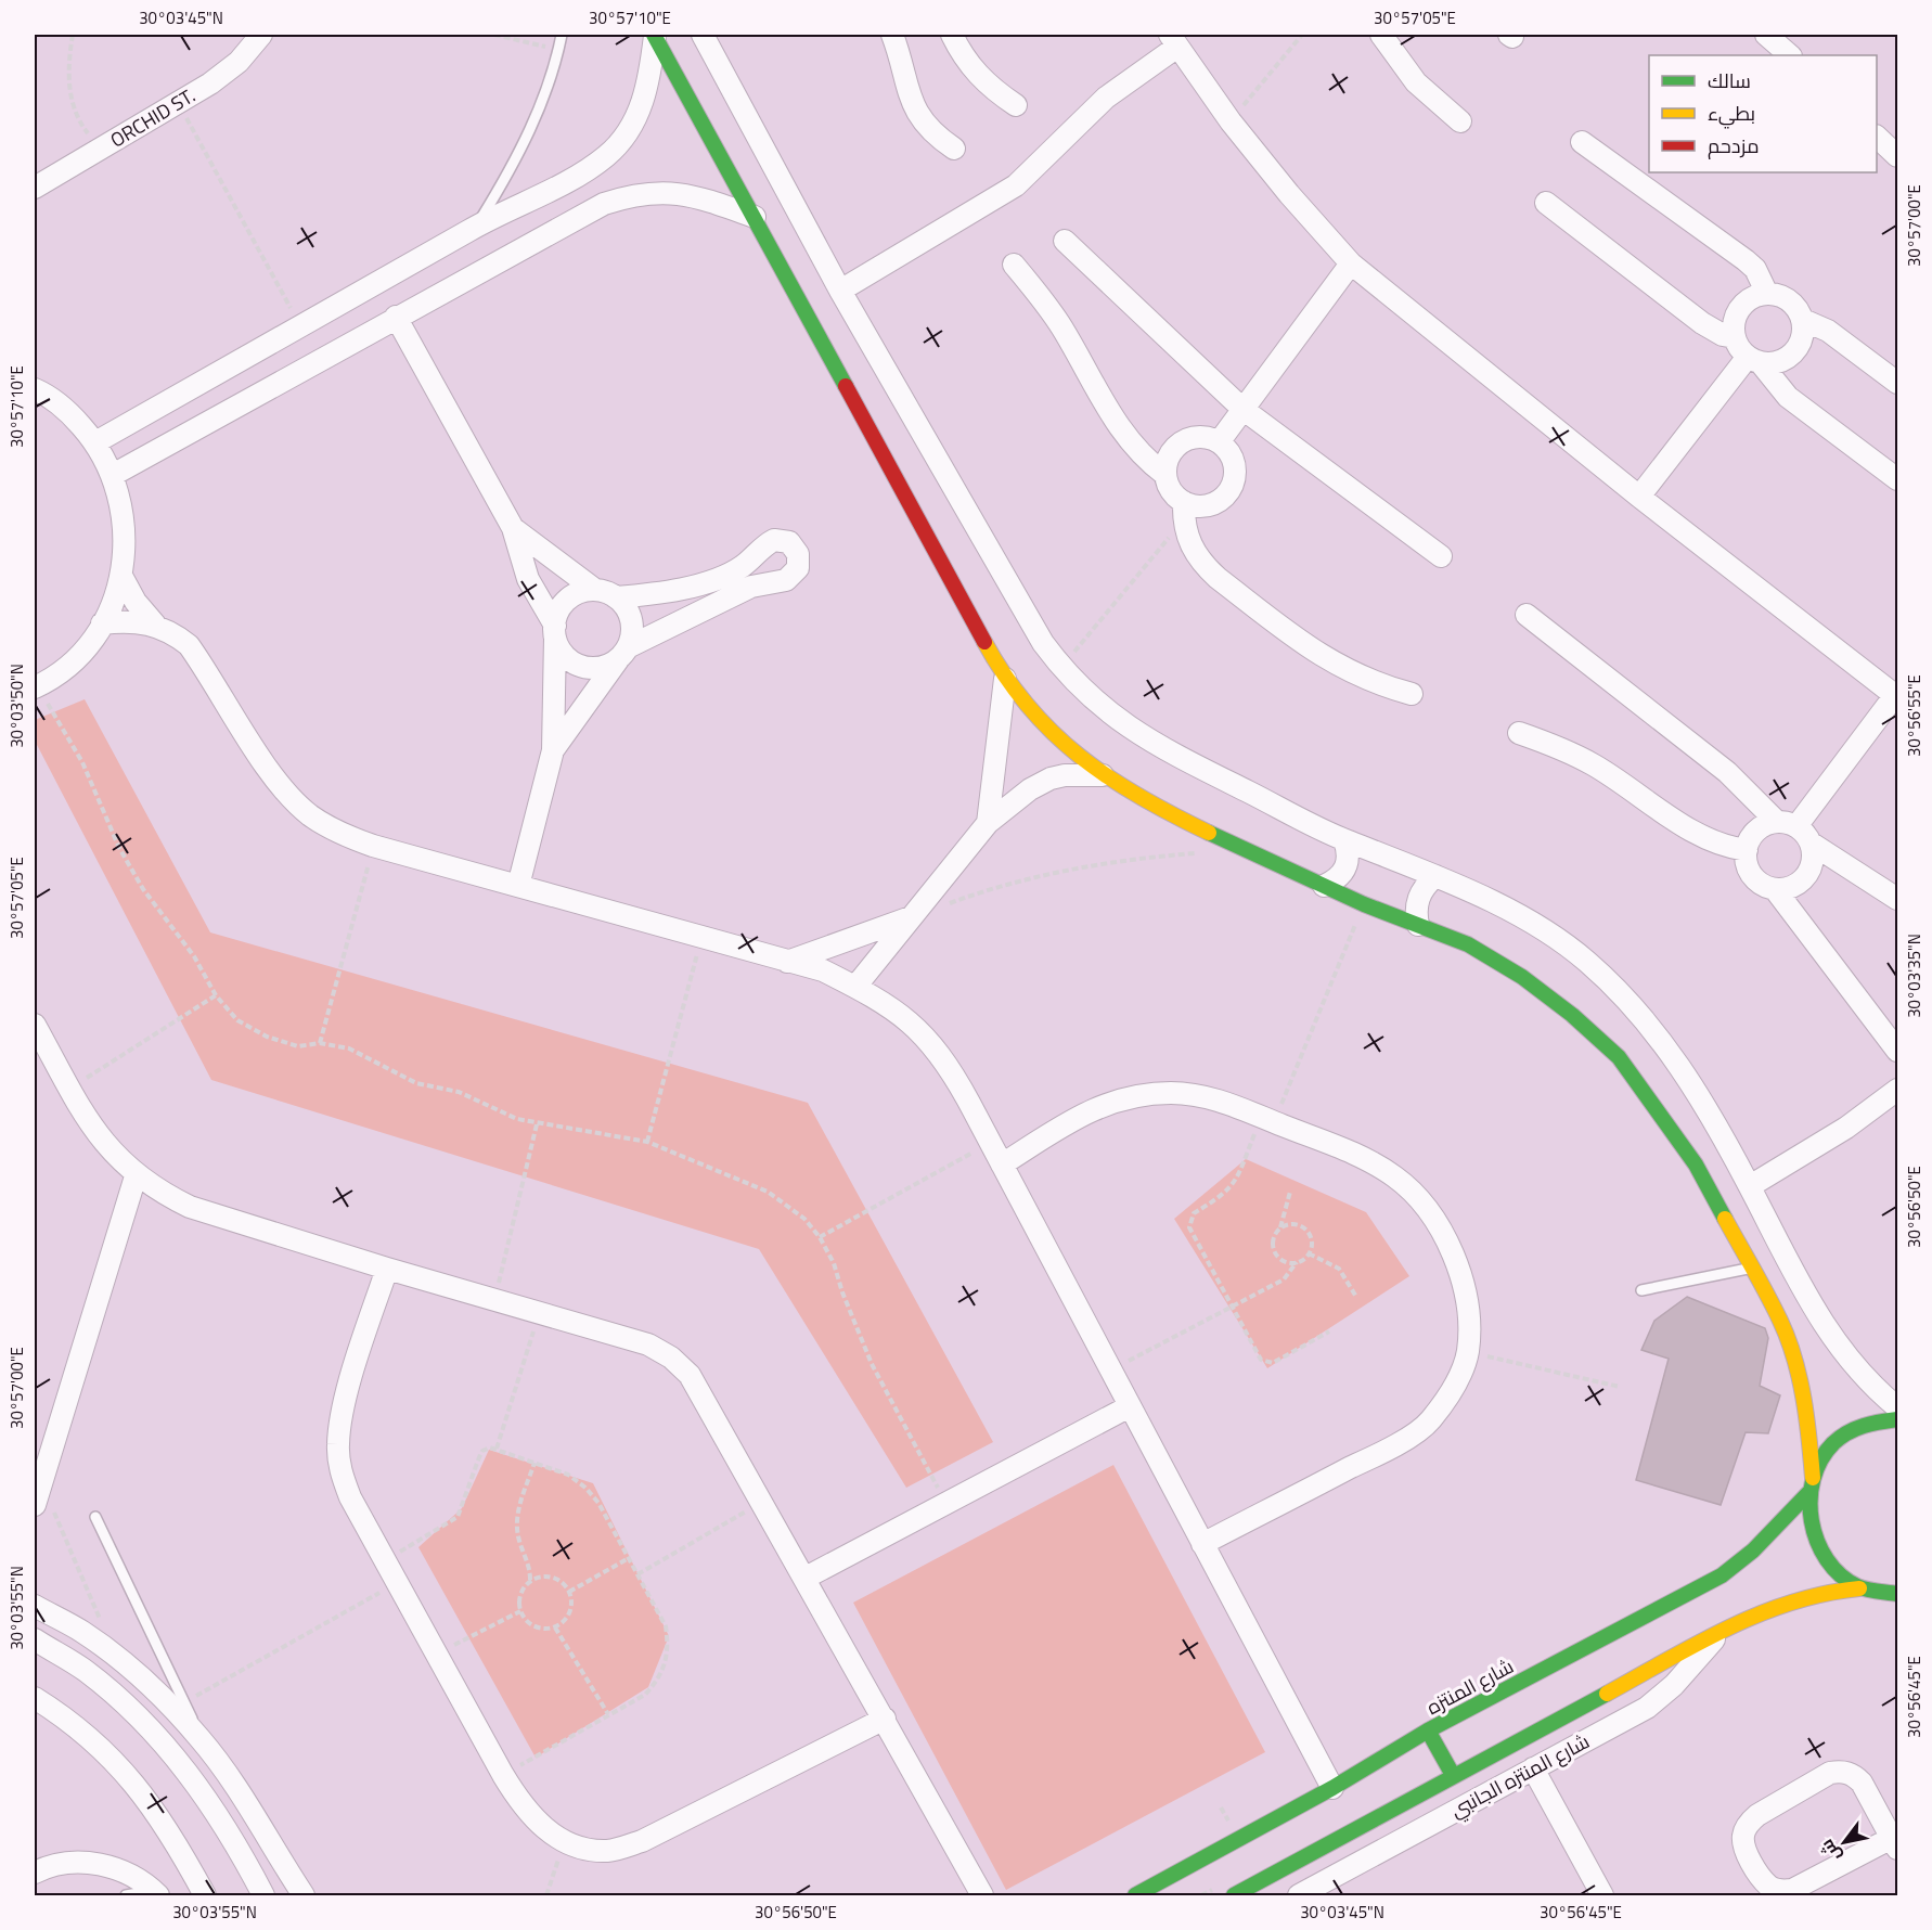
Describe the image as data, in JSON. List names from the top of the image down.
{
  "streets": {
    "street": ["ORCHID ST.", "شارع المنتزه", "شارع المنتزه الجانبي"]
  },
  "legend": ["سالك", "بطيء", "مزدحم"],
  "north": "bottom left",
  "coordinates": [
    "30°03'45\"N",
    "30°57'10\"E",
    "30°57'05\"E",
    "30°57'00\"E",
    "30°03'50\"N",
    "30°56'55\"E",
    "30°03'35\"N",
    "30°56'50\"E",
    "30°03'55\"N",
    "30°56'45\"E"
  ]
}
